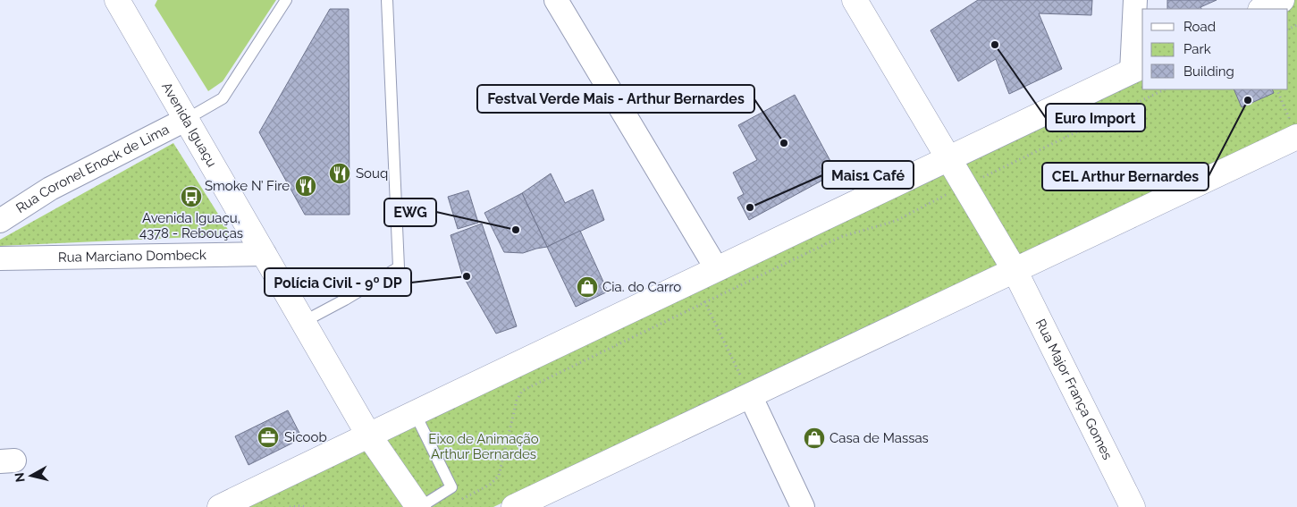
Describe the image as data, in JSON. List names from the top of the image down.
{
  "streets": {
    "main road": ["Avenida Iguaçu", "Rua Major França Gomes"],
    "street": ["Rua Coronel Enock de Lima", "Rua Marciano Dombeck"]
  },
  "crossings": [
    ["Avenida Iguaçu", "Rua Coronel Enock de Lima"],
    ["Avenida Iguaçu", "Rua Marciano Dombeck"]
  ],
  "parks": ["Eixo de Animação Arthur Bernardes"],
  "places": {
    "other": [
      "Euro Import",
      "CEL Arthur Bernardes",
      "Festval Verde Mais - Arthur Bernardes",
      "Mais1 Café",
      "EWG",
      "Polícia Civil - 9º DP"
    ],
    "restaurant": ["Souq", "Smoke N’ Fire"],
    "bus stop": ["Avenida Iguaçu, 4378 - Rebouças"],
    "shop": ["Cia. do Carro", "Casa de Massas"],
    "office": ["Sicoob"]
  },
  "legend": ["Road", "Park", "Building"],
  "north": "left"
}
